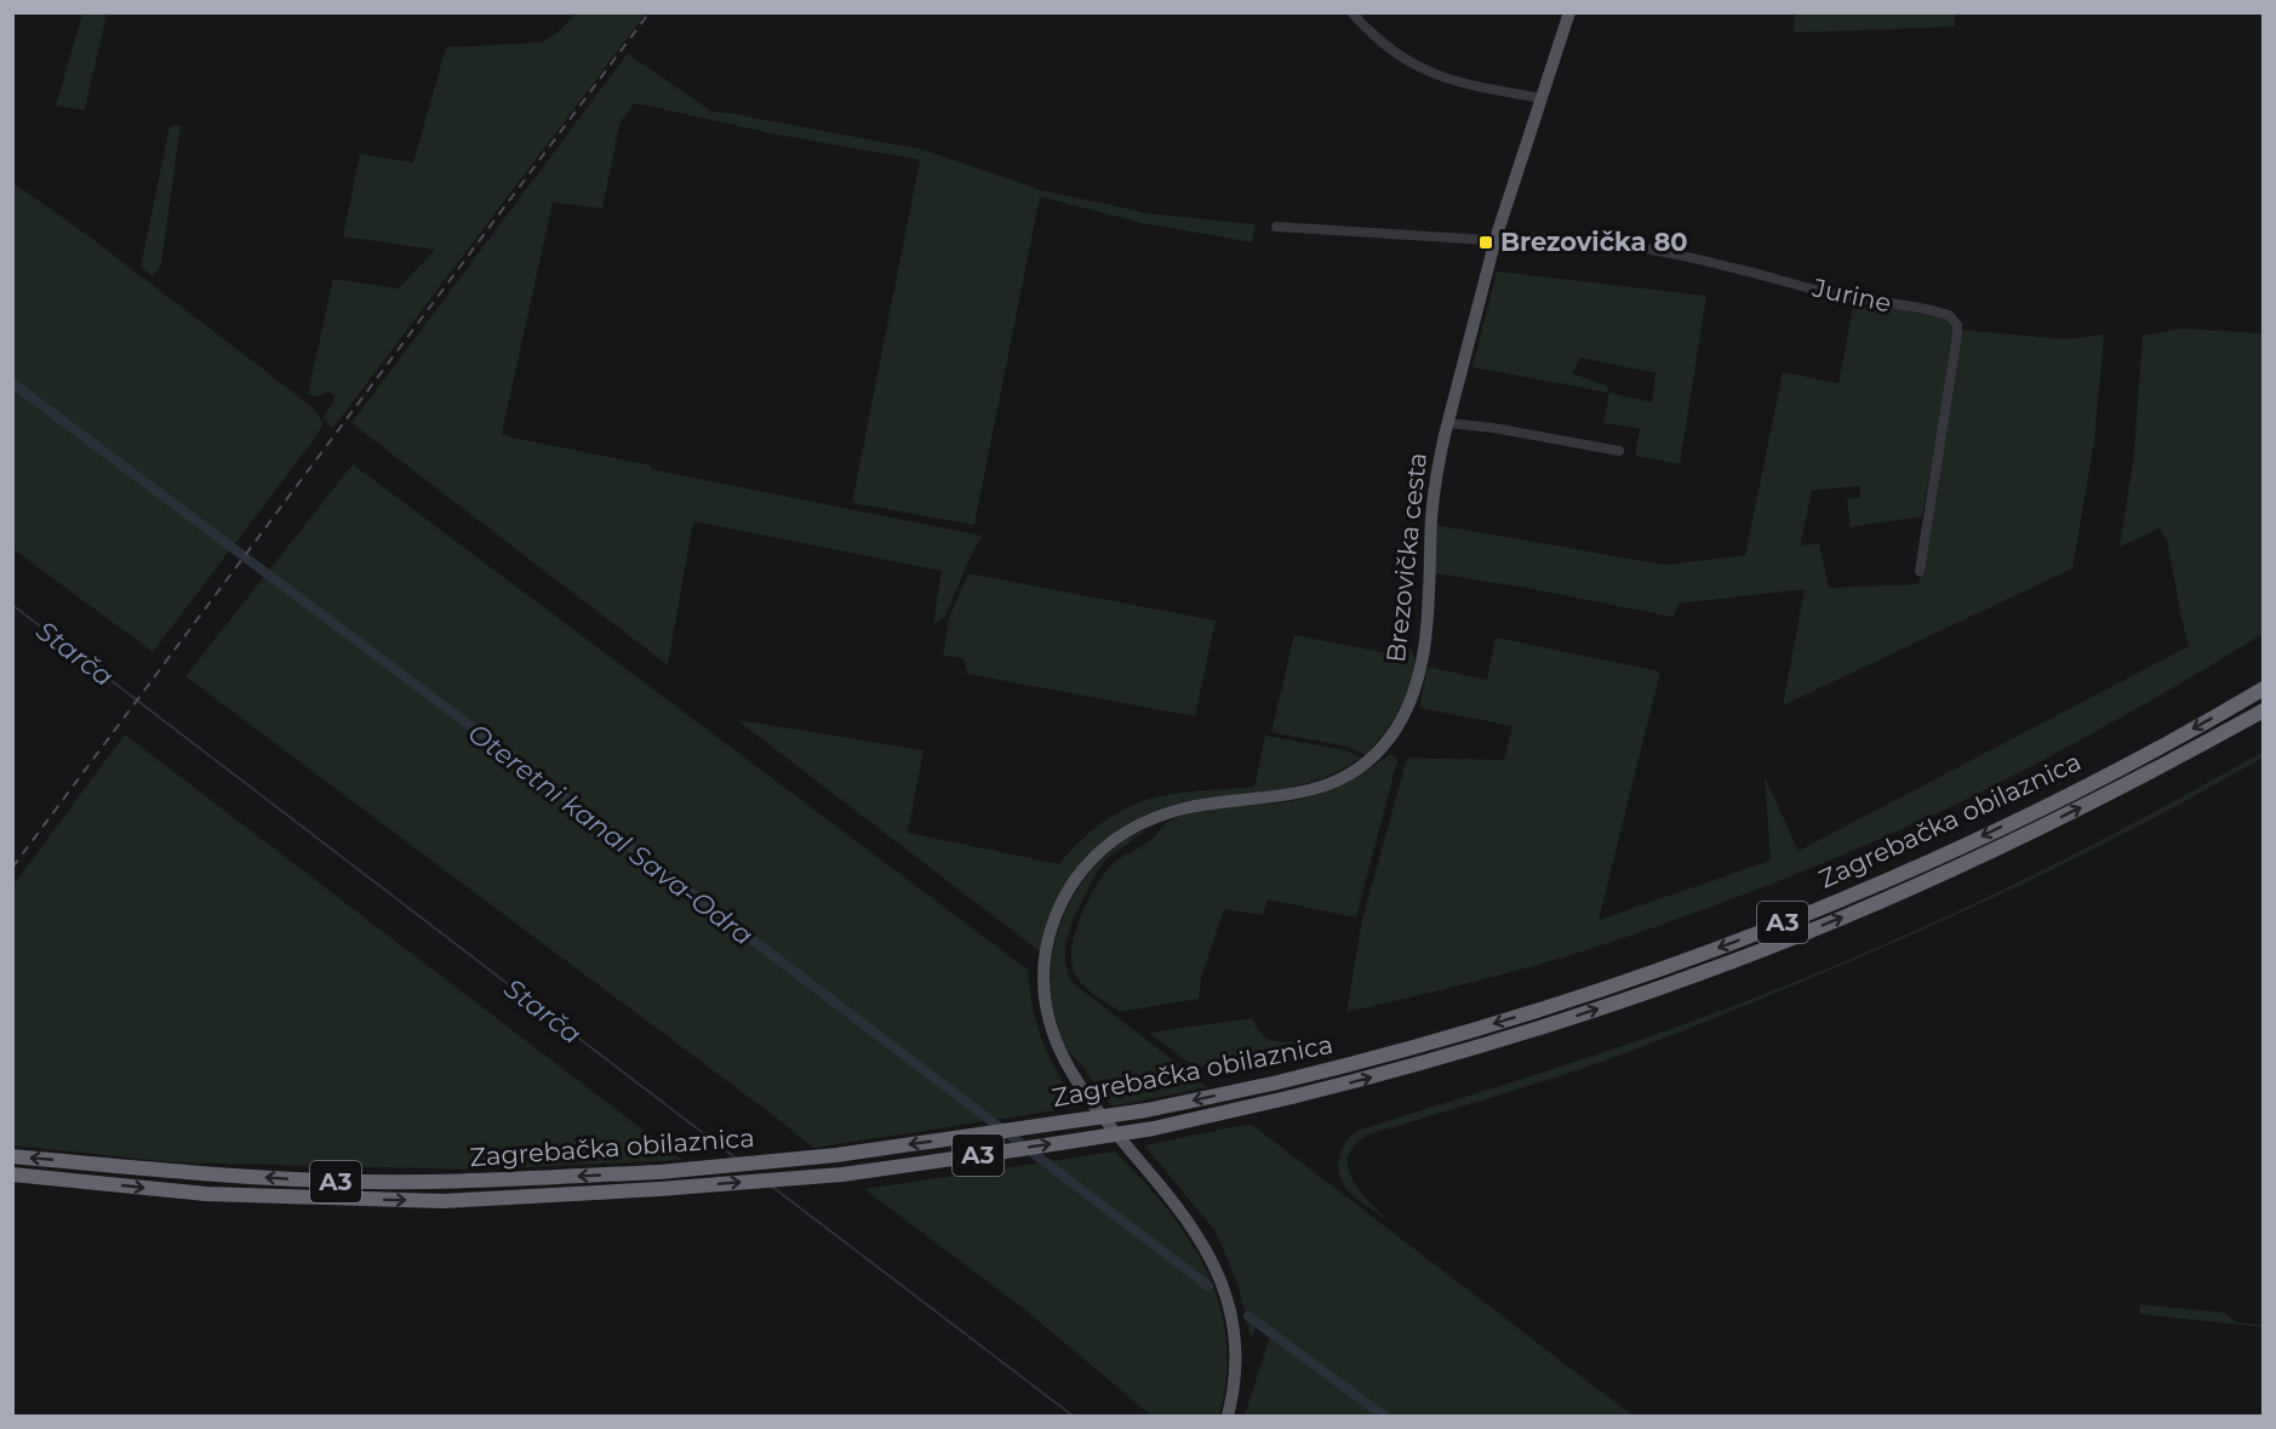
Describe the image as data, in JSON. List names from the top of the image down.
{
  "streets": {
    "highway": ["Zagrebačka obilaznica", "A3"],
    "main road": ["Brezovička cesta"],
    "street": ["Jurine"]
  },
  "crossings": [
    ["Jurine", "Brezovička cesta"]
  ],
  "water": ["Starča", "Oteretni kanal Sava-Odra"],
  "places": {
    "transit": ["Brezovička 80"]
  }
}
